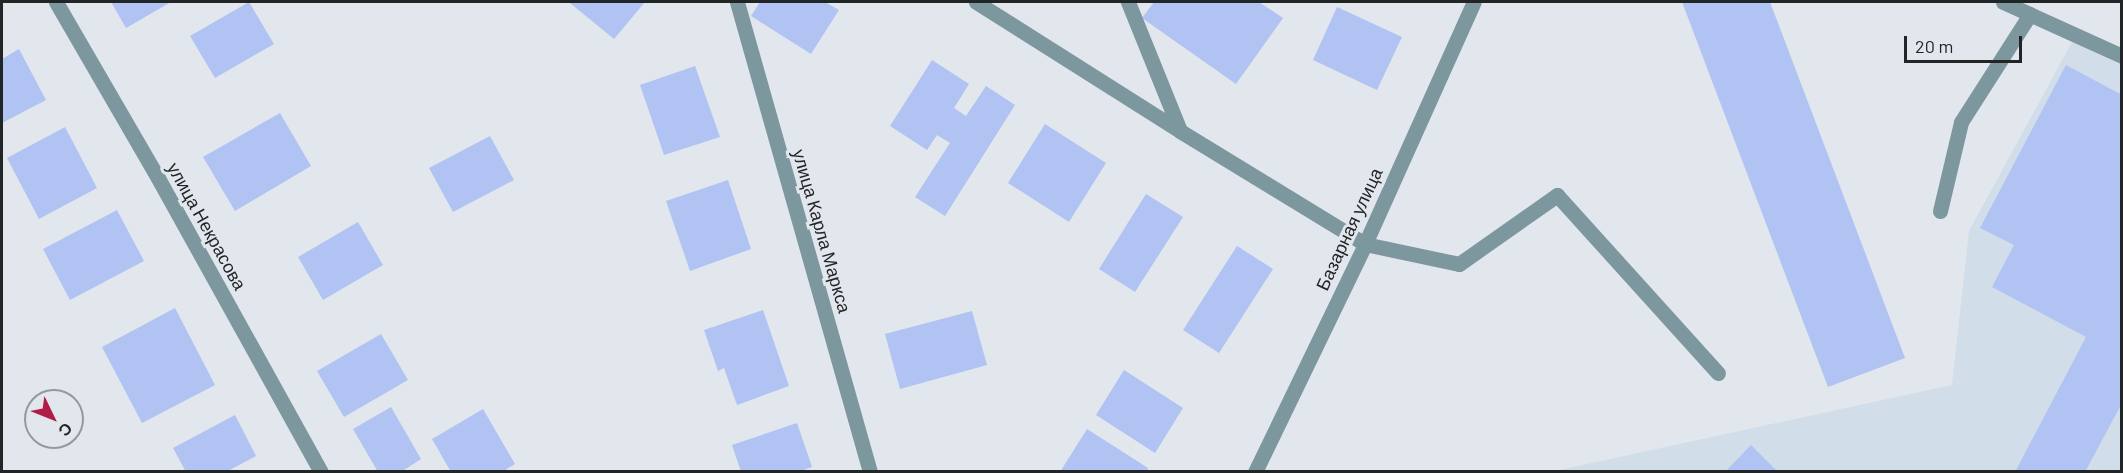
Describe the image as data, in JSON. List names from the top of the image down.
{
  "streets": {
    "street": ["улица Некрасова", "Базарная улица", "улица Карла Маркса"]
  },
  "scale_bar": "20 m",
  "north": "bottom right"
}
